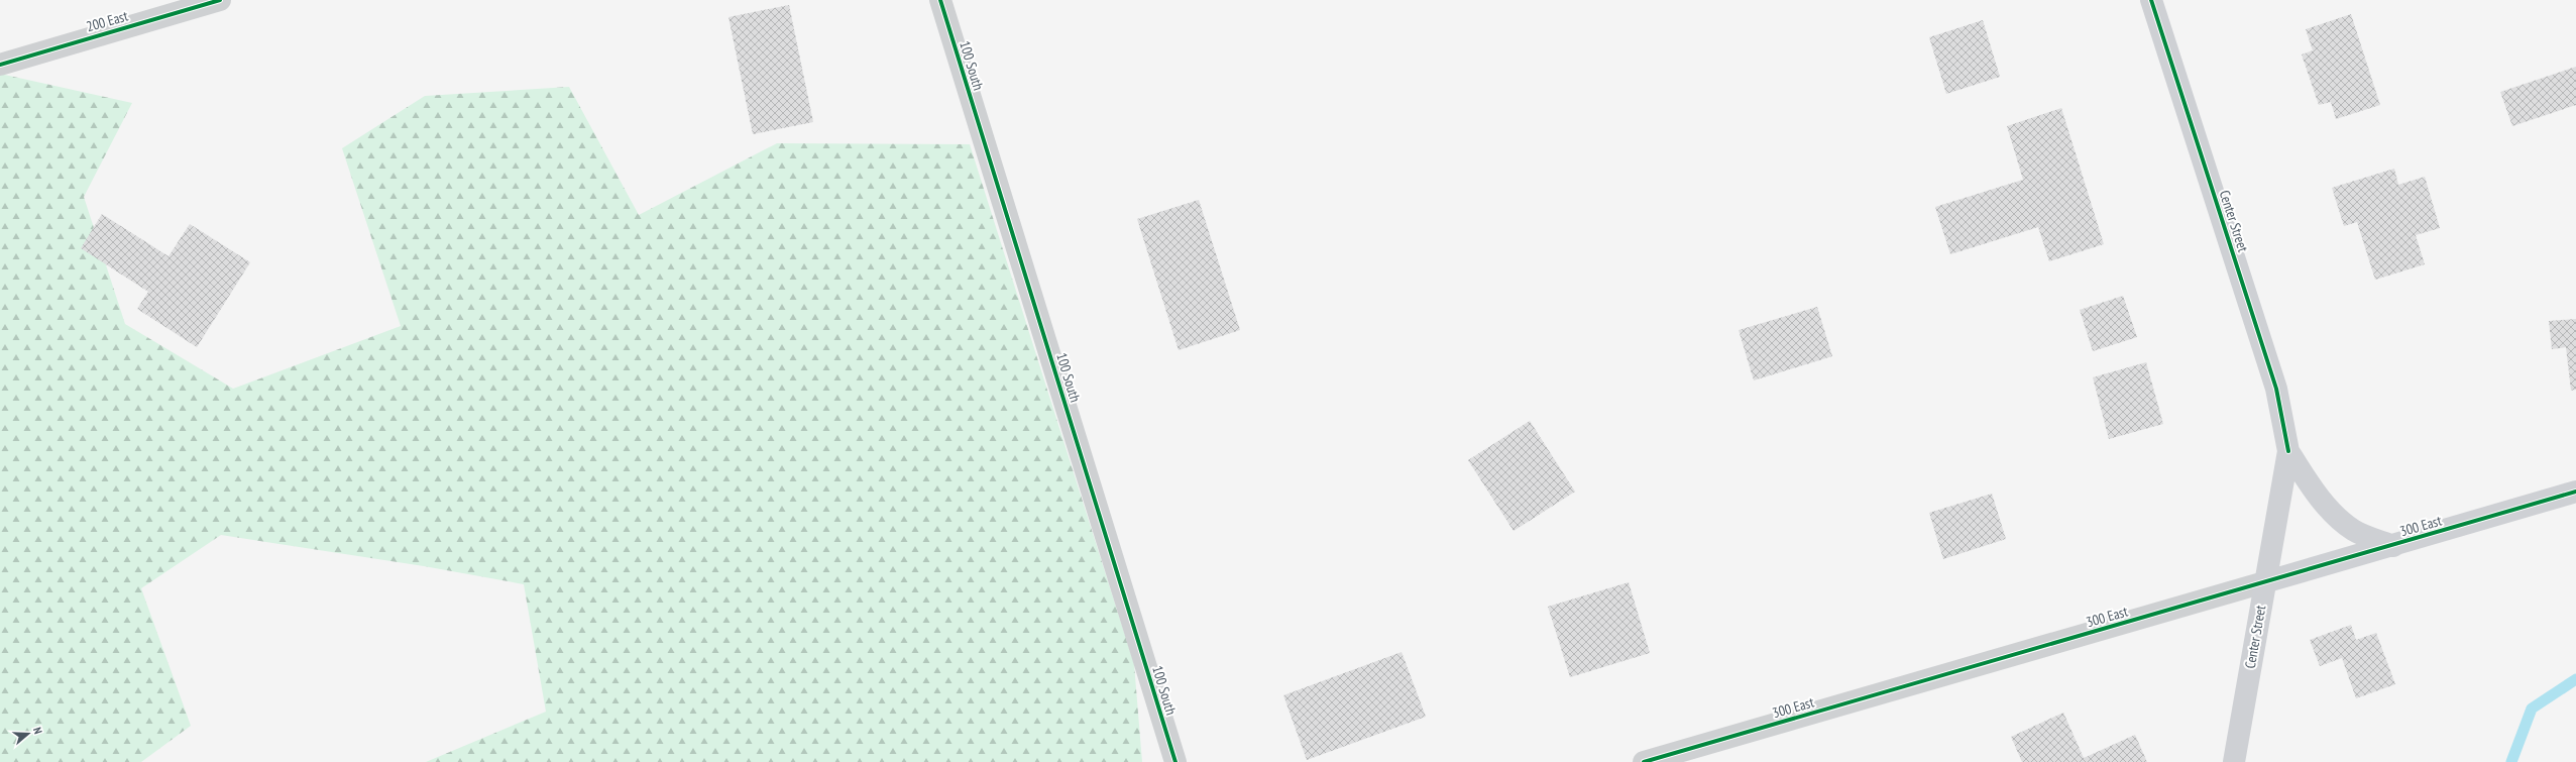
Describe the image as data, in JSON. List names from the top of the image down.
{
  "streets": {
    "street": [
      "200 East",
      "100 South",
      "Center Street",
      "300 East"
    ]
  },
  "crossings": [
    ["Center Street", "300 East"]
  ],
  "north": "right"
}
